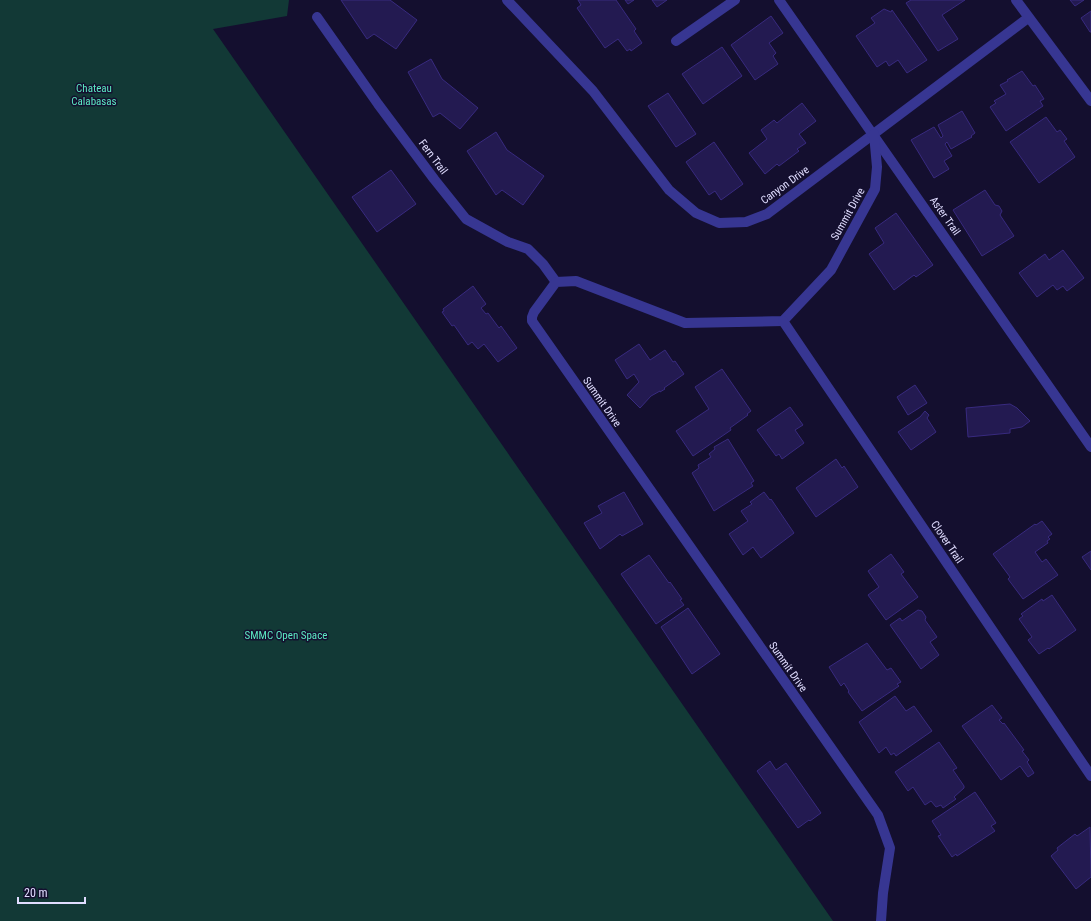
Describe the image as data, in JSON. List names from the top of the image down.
{
  "streets": {
    "street": [
      "Fern Trail",
      "Canyon Drive",
      "Summit Drive",
      "Aster Trail",
      "Clover Trail"
    ]
  },
  "crossings": [
    ["Fern Trail", "Summit Drive"],
    ["Canyon Drive", "Summit Drive"],
    ["Canyon Drive", "Aster Trail"],
    ["Summit Drive", "Aster Trail"],
    ["Summit Drive", "Clover Trail"]
  ],
  "parks": ["Chateau Calabasas", "SMMC Open Space"],
  "scale_bar": "20 m"
}
